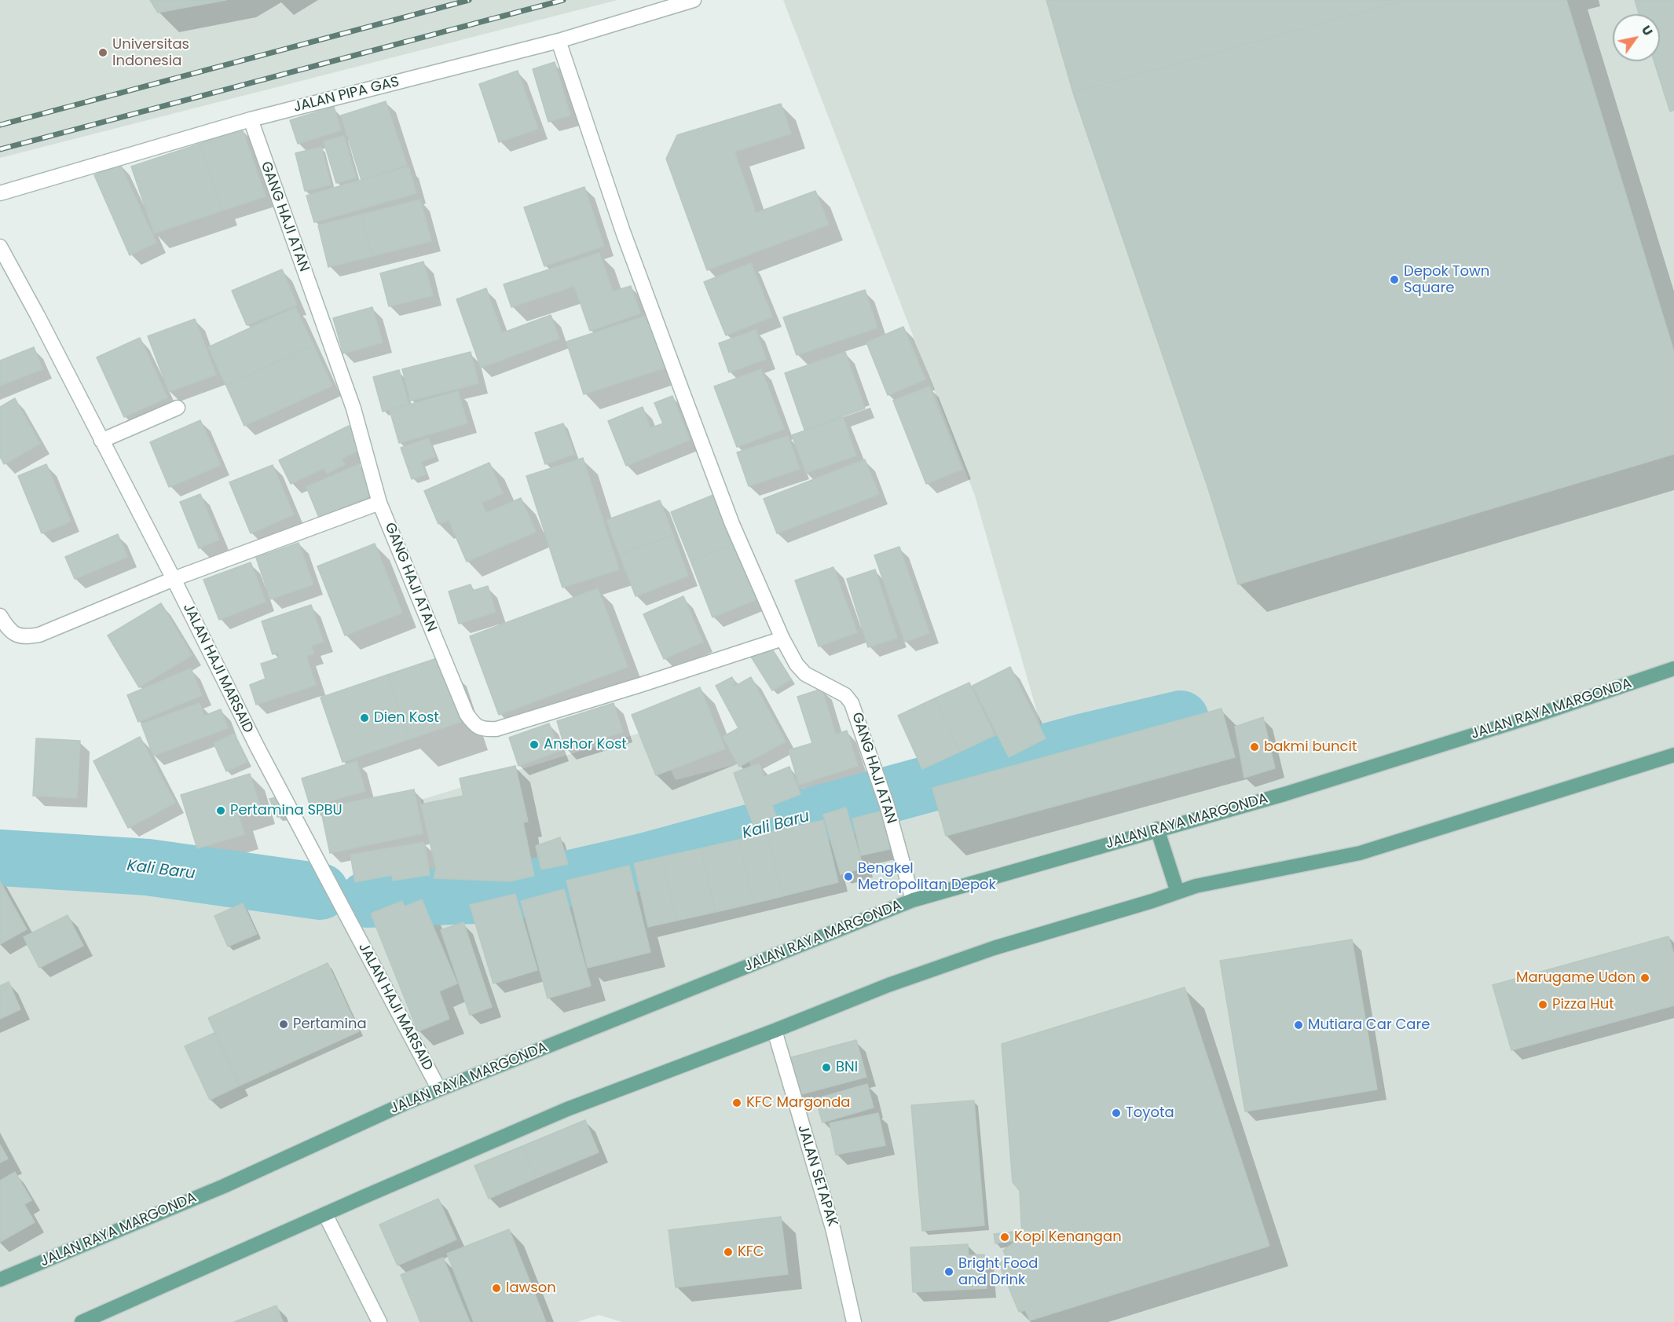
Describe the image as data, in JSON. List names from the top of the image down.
{
  "streets": {
    "main road": ["JALAN RAYA MARGONDA"],
    "street": [
      "JALAN PIPA GAS",
      "GANG HAJI ATAN",
      "JALAN HAJI MARSAID",
      "JALAN SETAPAK"
    ]
  },
  "crossings": [
    ["JALAN PIPA GAS", "GANG HAJI ATAN"],
    ["GANG HAJI ATAN", "JALAN RAYA MARGONDA"],
    ["JALAN HAJI MARSAID", "JALAN RAYA MARGONDA"]
  ],
  "water": ["Kali Baru"],
  "places": [
    "Universitas Indonesia",
    "Depok Town Square",
    "Dien Kost",
    "Anshor Kost",
    "bakmi buncit",
    "Pertamina SPBU",
    "Bengkel Metropolitan Depok",
    "Marugame Udon",
    "Pizza Hut",
    "Pertamina",
    "Mutiara Car Care",
    "BNI",
    "KFC Margonda",
    "Toyota",
    "Kopi Kenangan",
    "KFC",
    "Bright Food and Drink",
    "lawson"
  ],
  "north": "top right"
}
